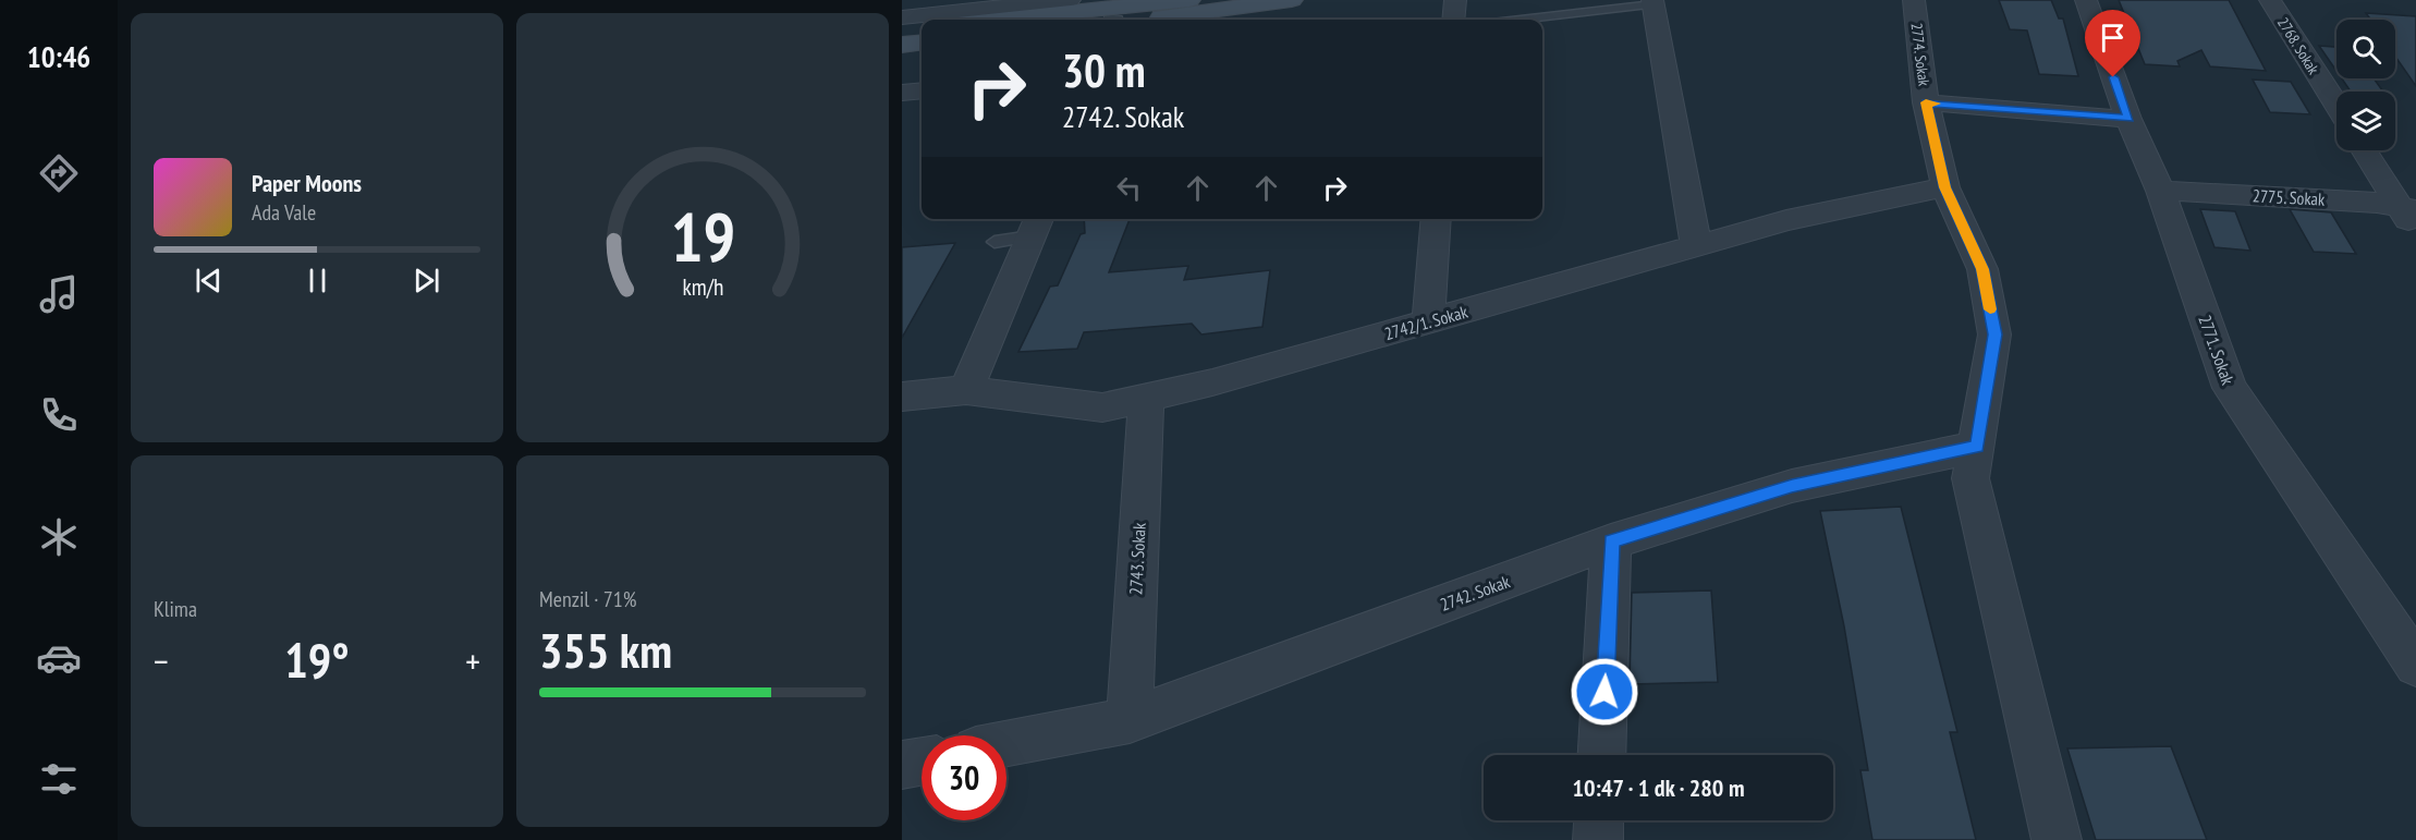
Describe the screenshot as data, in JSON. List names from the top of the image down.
{
  "streets": {
    "street": [
      "2768. Sokak",
      "2774. Sokak",
      "2775. Sokak",
      "2742/1. Sokak",
      "2771. Sokak",
      "2743. Sokak",
      "2742. Sokak"
    ]
  },
  "crossings": [
    ["2774. Sokak", "2771. Sokak"],
    ["2775. Sokak", "2771. Sokak"],
    ["2742/1. Sokak", "2743. Sokak"],
    ["2743. Sokak", "2742. Sokak"]
  ],
  "page": {
    "tabs": "10:46",
    "turn": ["30 m", "2742. Sokak"],
    "song": ["Paper Moons", "Ada Vale"],
    "tile": [
      "Klima",
      ["Menzil · 71%", "355 km"]
    ],
    "heat": ["−", "19°", "+"],
    "limit": "30",
    "trip": "10:47 · 1 dk · 280 m",
    "gauge": ["19", "km/h"]
  }
}
